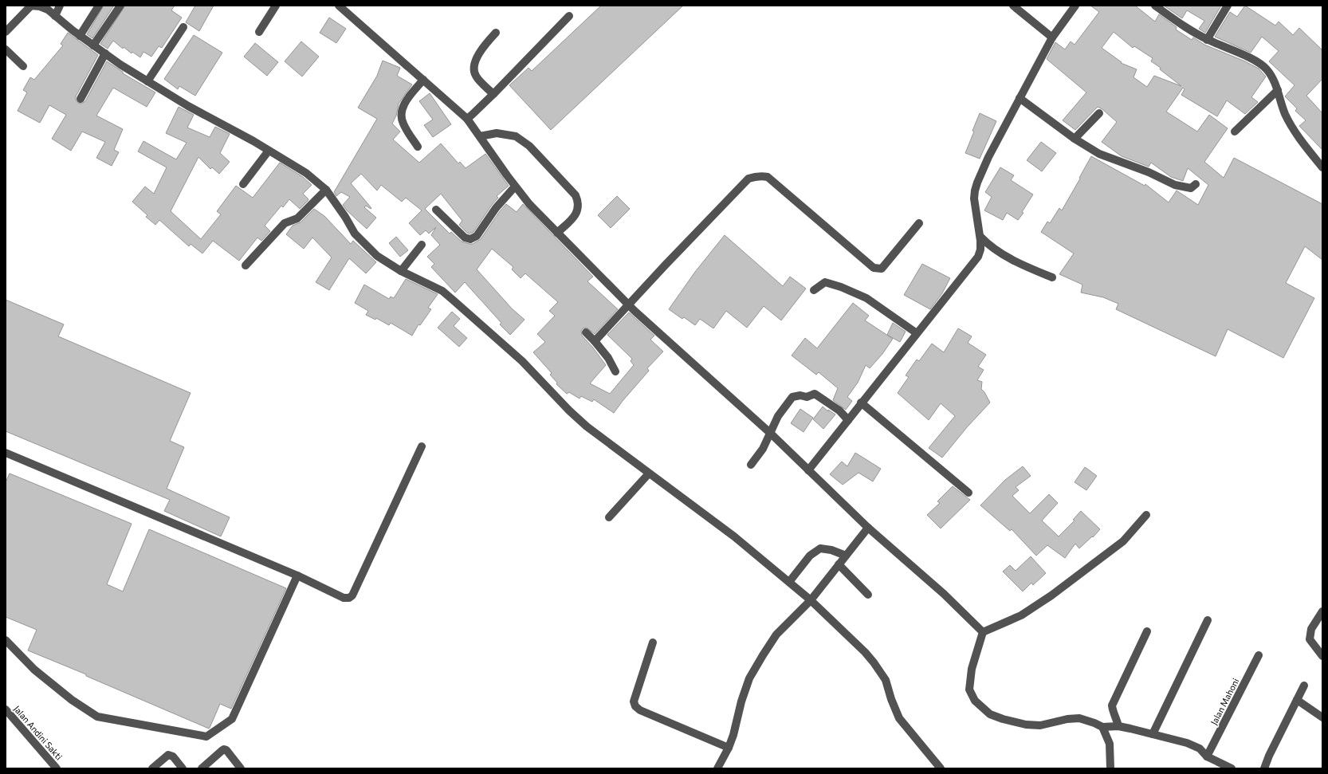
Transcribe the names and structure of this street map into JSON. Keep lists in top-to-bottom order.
{
  "streets": {
    "street": ["Jalan Mahoni", "Jalan Andini Sakti"]
  }
}
